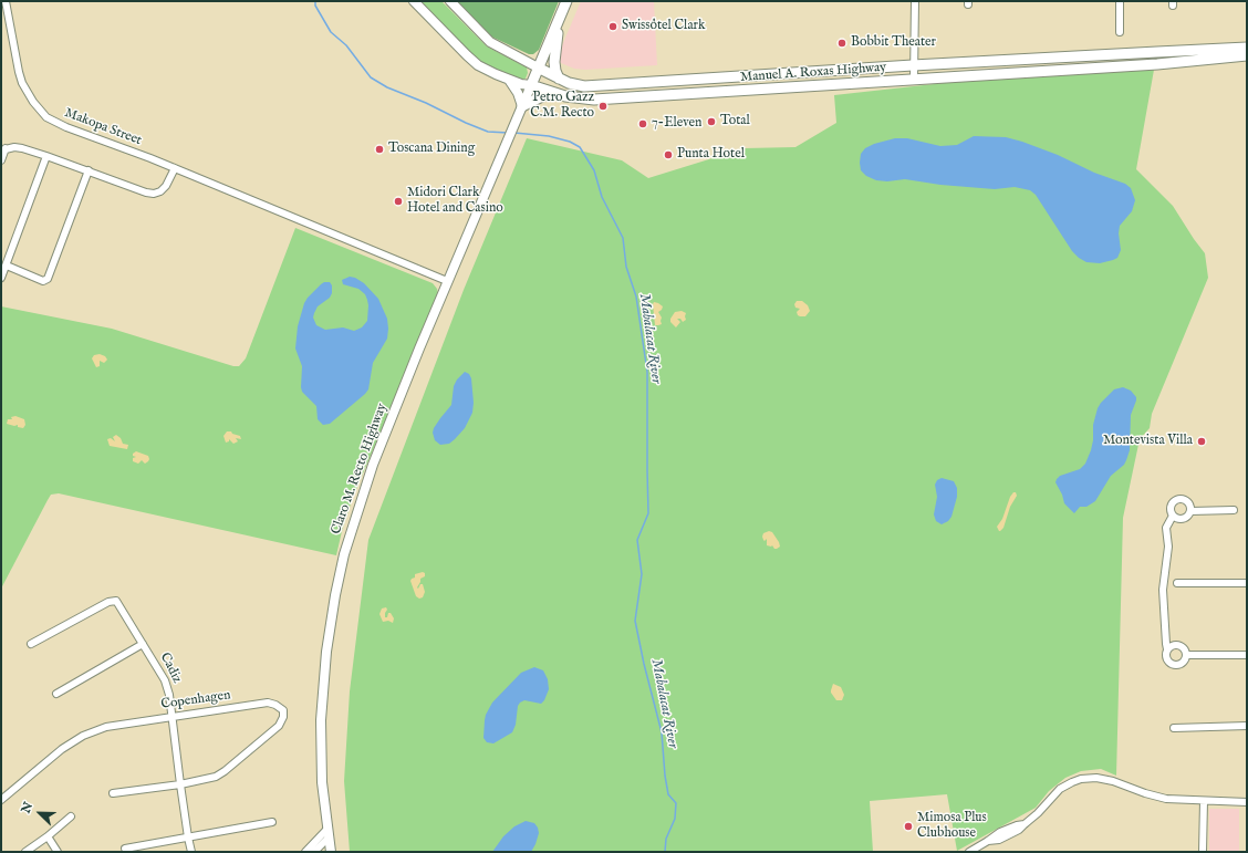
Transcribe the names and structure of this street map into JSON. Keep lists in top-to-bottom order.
{
  "streets": {
    "main road": ["Manuel A. Roxas Highway", "Claro M. Recto Highway"],
    "street": ["Makopa Street", "Cadiz", "Copenhagen"]
  },
  "crossings": [
    ["Makopa Street", "Claro M. Recto Highway"],
    ["Cadiz", "Copenhagen"]
  ],
  "water": ["Mabalacat River"],
  "places": [
    "Swissôtel Clark",
    "Bobbit Theater",
    "Petro Gazz C.M. Recto",
    "Total",
    "7-Eleven",
    "Toscana Dining",
    "Punta Hotel",
    "Midori Clark Hotel and Casino",
    "Montevista Villa",
    "Mimosa Plus Clubhouse"
  ],
  "north": "top left"
}
